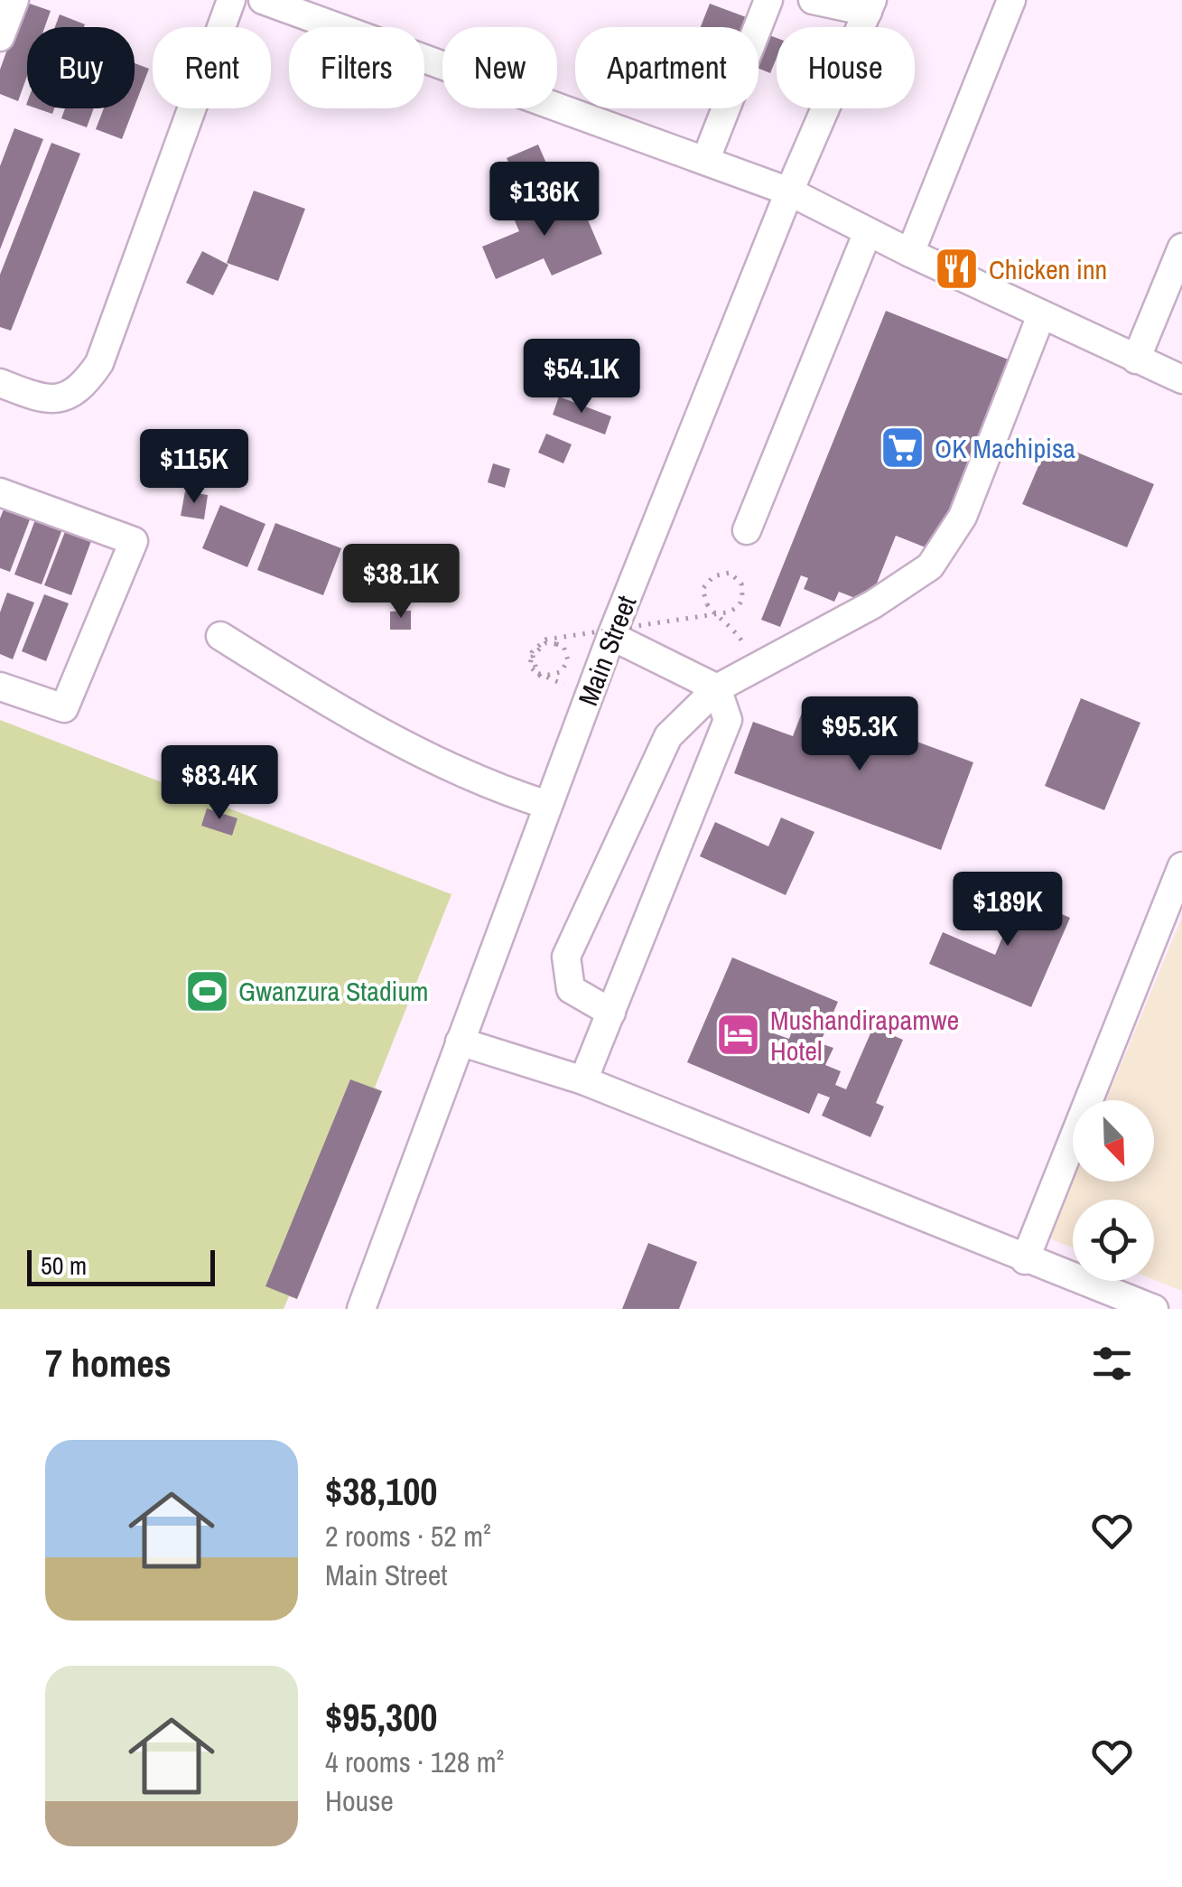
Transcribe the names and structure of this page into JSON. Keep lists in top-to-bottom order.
{
  "streets": {
    "street": ["Main Street"]
  },
  "places": {
    "restaurant": ["Chicken inn"],
    "supermarket": ["OK Machipisa"],
    "sports": ["Gwanzura Stadium"],
    "hotel": ["Mushandirapamwe Hotel"]
  },
  "scale_bar": "50 m",
  "north": "bottom right",
  "page": {
    "chip": [
      "Buy",
      "Rent",
      "Filters",
      "New",
      "Apartment",
      "House"
    ],
    "price": [
      "$136K",
      "$54.1K",
      "$115K",
      "$38.1K",
      "$95.3K",
      "$83.4K",
      "$189K"
    ],
    "scale": "50 m",
    "heading": "7 homes",
    "list": [
      {
        "name": "$38,100",
        "note": "2 rooms · 52 m² · Main Street"
      },
      {
        "name": "$95,300",
        "note": "4 rooms · 128 m² · House"
      }
    ]
  }
}
